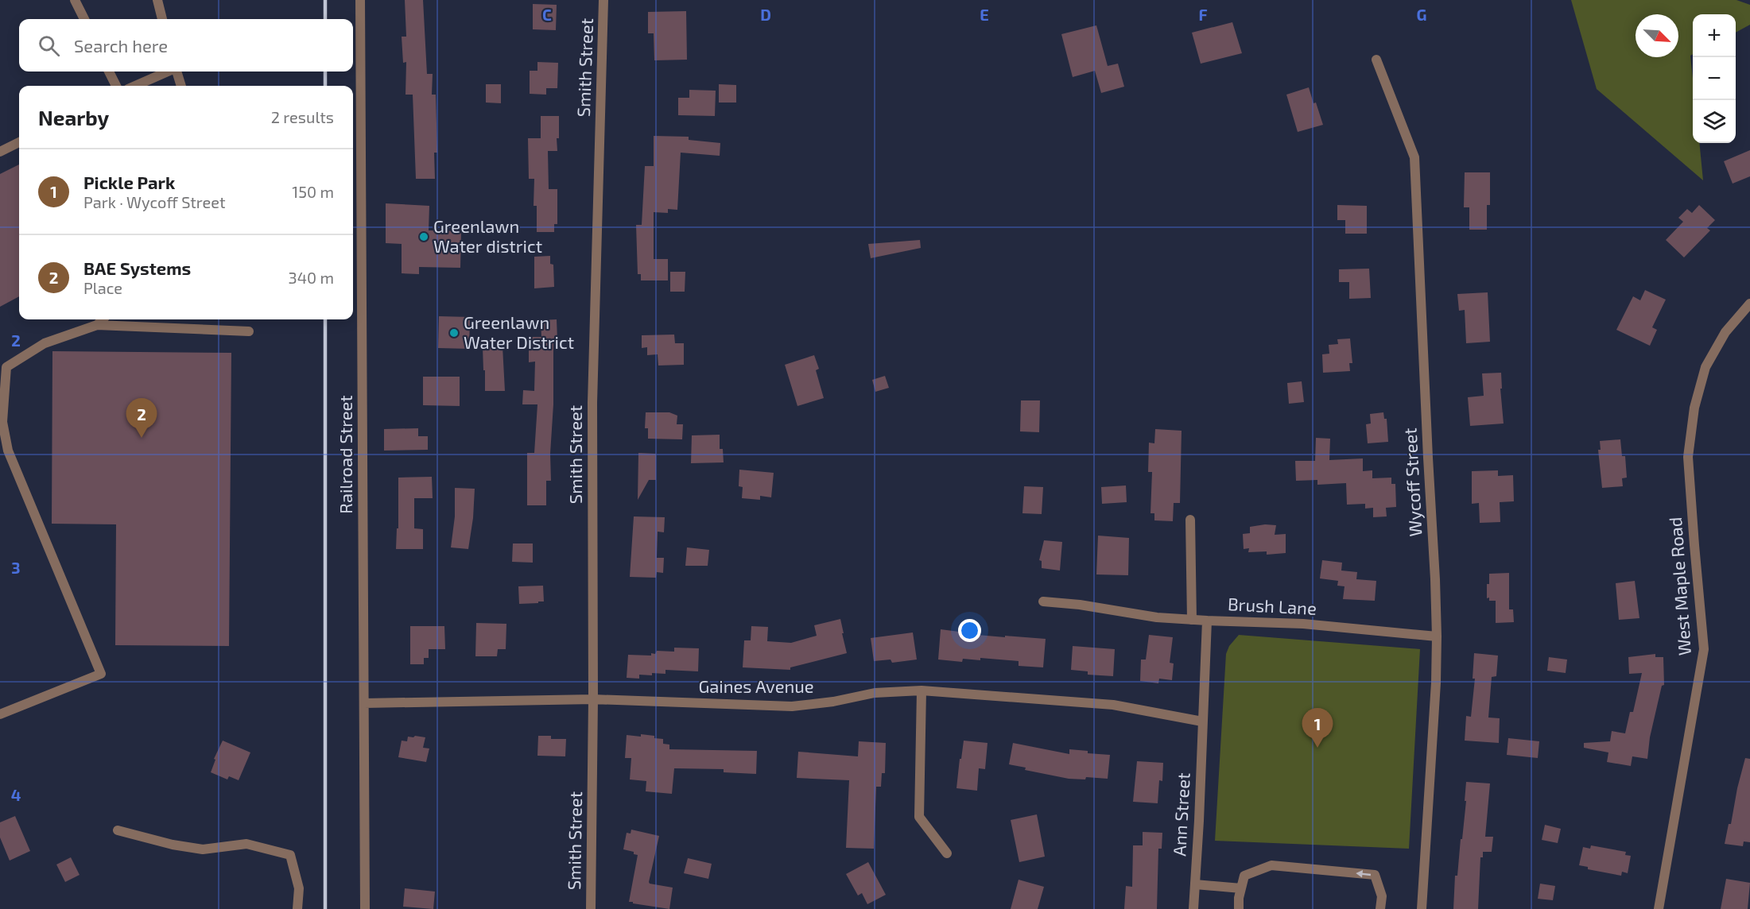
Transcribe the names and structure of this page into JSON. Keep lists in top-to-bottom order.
{
  "streets": {
    "street": [
      "Smith Street",
      "Railroad Street",
      "Wycoff Street",
      "West Maple Road",
      "Brush Lane",
      "Gaines Avenue",
      "Ann Street"
    ]
  },
  "crossings": [
    ["Smith Street", "Gaines Avenue"],
    ["Railroad Street", "Gaines Avenue"],
    ["Wycoff Street", "Brush Lane"],
    ["Brush Lane", "Gaines Avenue"],
    ["Brush Lane", "Ann Street"],
    ["Gaines Avenue", "Ann Street"]
  ],
  "places": ["Greenlawn Water district", "Greenlawn Water District"],
  "north": "bottom right",
  "page": {
    "map_buttons": ["+", "−"],
    "search": "Search here",
    "heading": ["Nearby", "2 results"],
    "list": [
      {
        "mark": "1",
        "name": "Pickle Park",
        "note": "Park · Wycoff Street",
        "value": "150 m"
      },
      {
        "mark": "2",
        "name": "BAE Systems",
        "note": "Place",
        "value": "340 m"
      }
    ],
    "pins": ["2", "1"]
  },
  "grid": {
    "columns": [
      "C",
      "D",
      "E",
      "F",
      "G"
    ],
    "rows": ["2", "3", "4"]
  }
}
